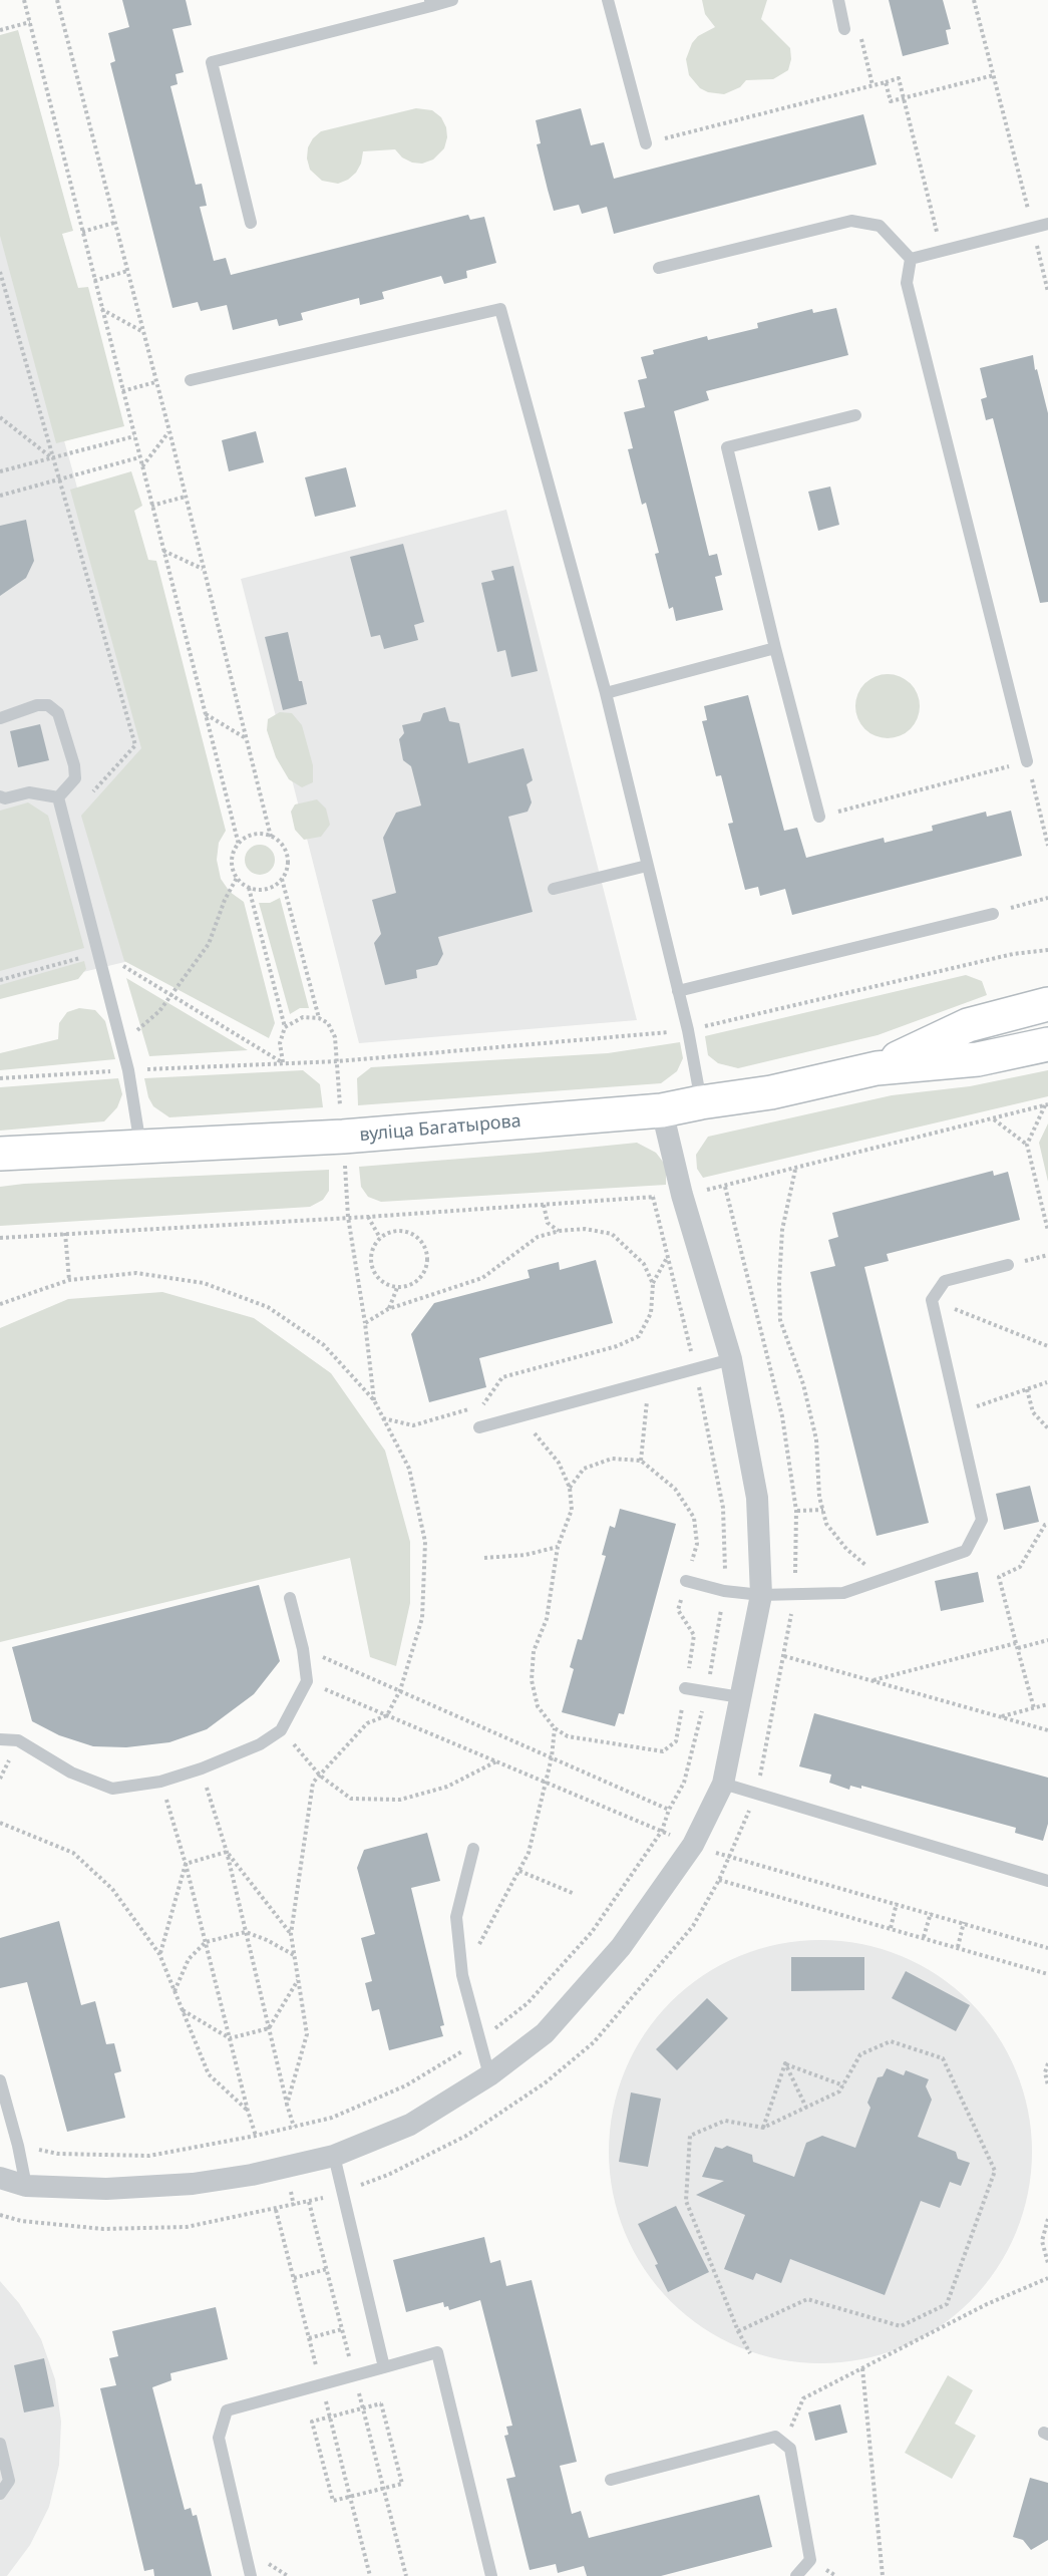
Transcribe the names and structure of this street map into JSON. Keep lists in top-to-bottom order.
{
  "streets": {
    "street": ["вуліца Багатырова"]
  }
}
